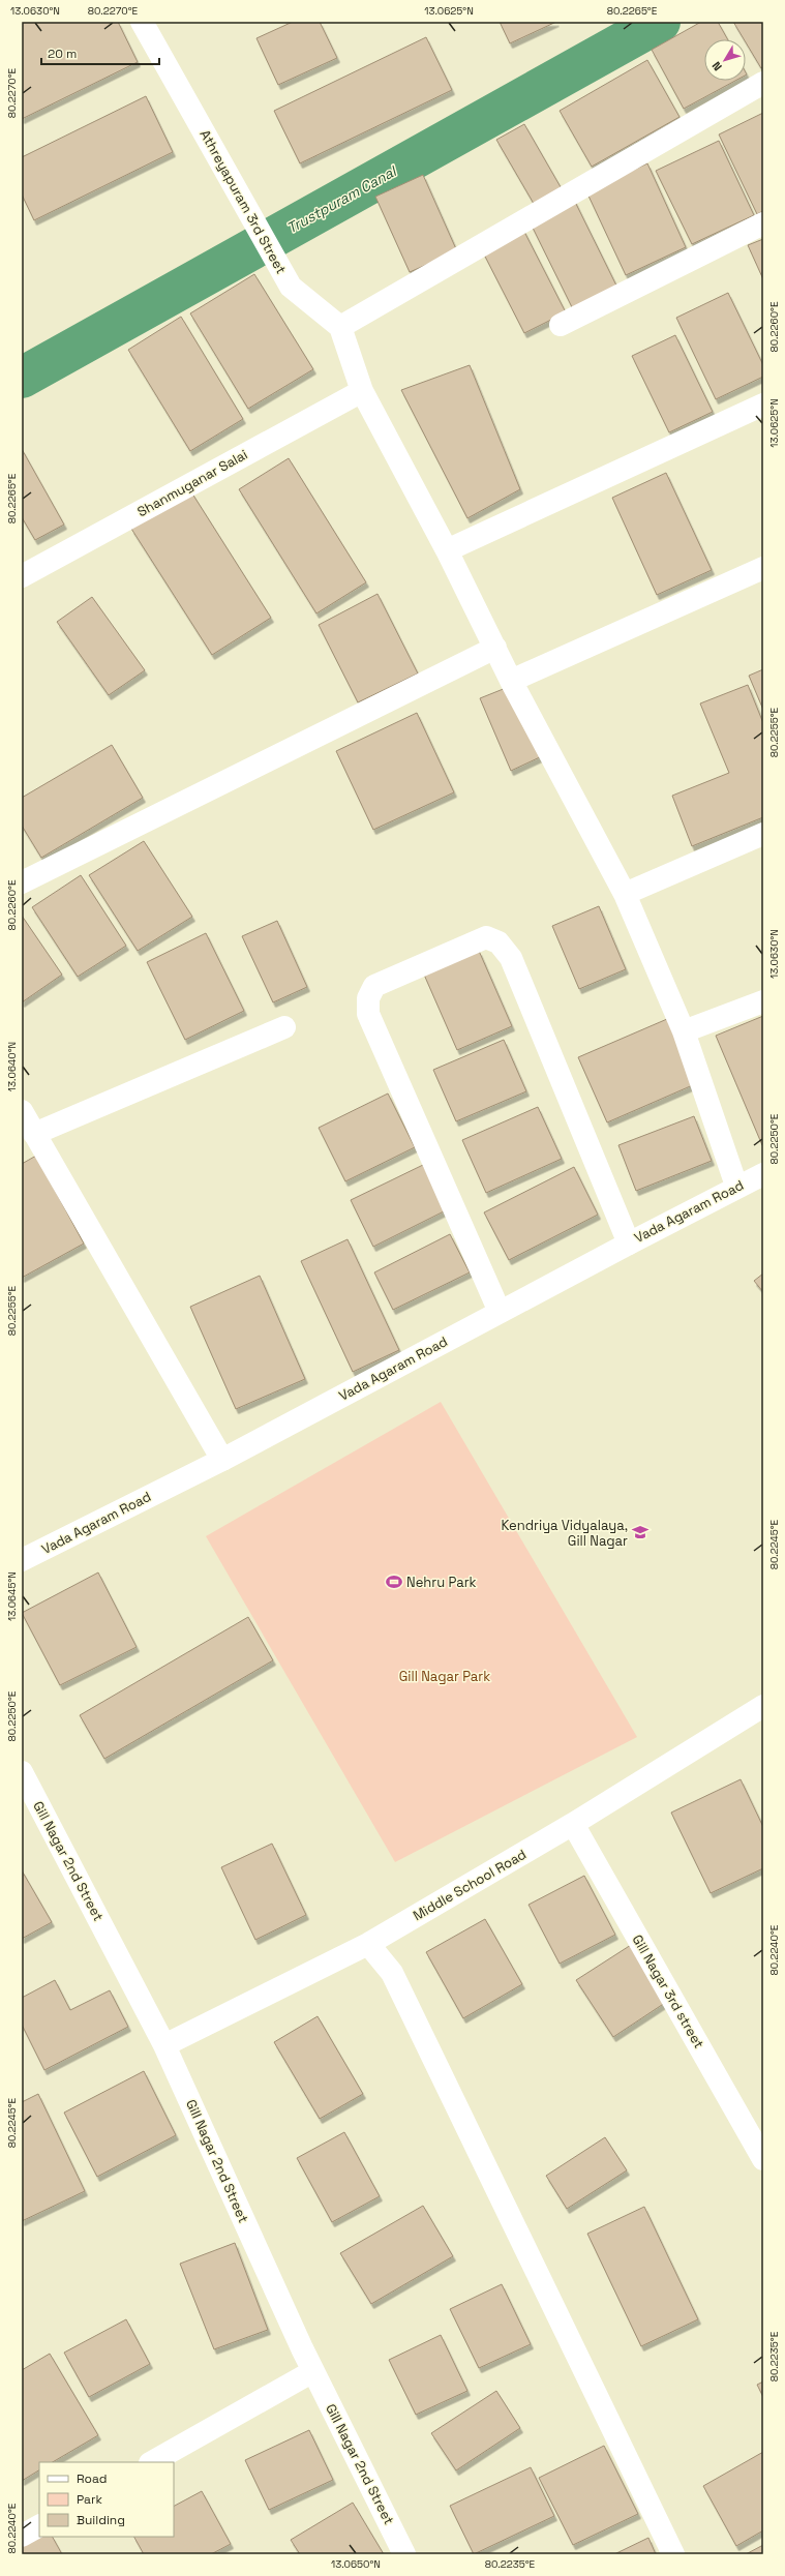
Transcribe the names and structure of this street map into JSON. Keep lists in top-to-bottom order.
{
  "streets": {
    "street": [
      "Athreyapuram 3rd Street",
      "Shanmuganar Salai",
      "Vada Agaram Road",
      "Gill Nagar 2nd Street",
      "Middle School Road",
      "Gill Nagar 3rd street"
    ]
  },
  "crossings": [
    ["Gill Nagar 2nd Street", "Middle School Road"],
    ["Middle School Road", "Gill Nagar 3rd street"]
  ],
  "water": ["Trustpuram Canal"],
  "parks": ["Gill Nagar Park"],
  "places": {
    "school or university": ["Kendriya Vidyalaya, Gill Nagar"],
    "sports": ["Nehru Park"]
  },
  "legend": ["Road", "Park", "Building"],
  "scale_bar": "20 m",
  "north": "bottom left",
  "coordinates": [
    "13.0630°N",
    "80.2270°E",
    "13.0625°N",
    "80.2265°E",
    "80.2260°E",
    "80.2255°E",
    "13.0640°N",
    "80.2250°E",
    "80.2245°E",
    "13.0645°N",
    "80.2240°E",
    "80.2235°E",
    "13.0650°N"
  ]
}
